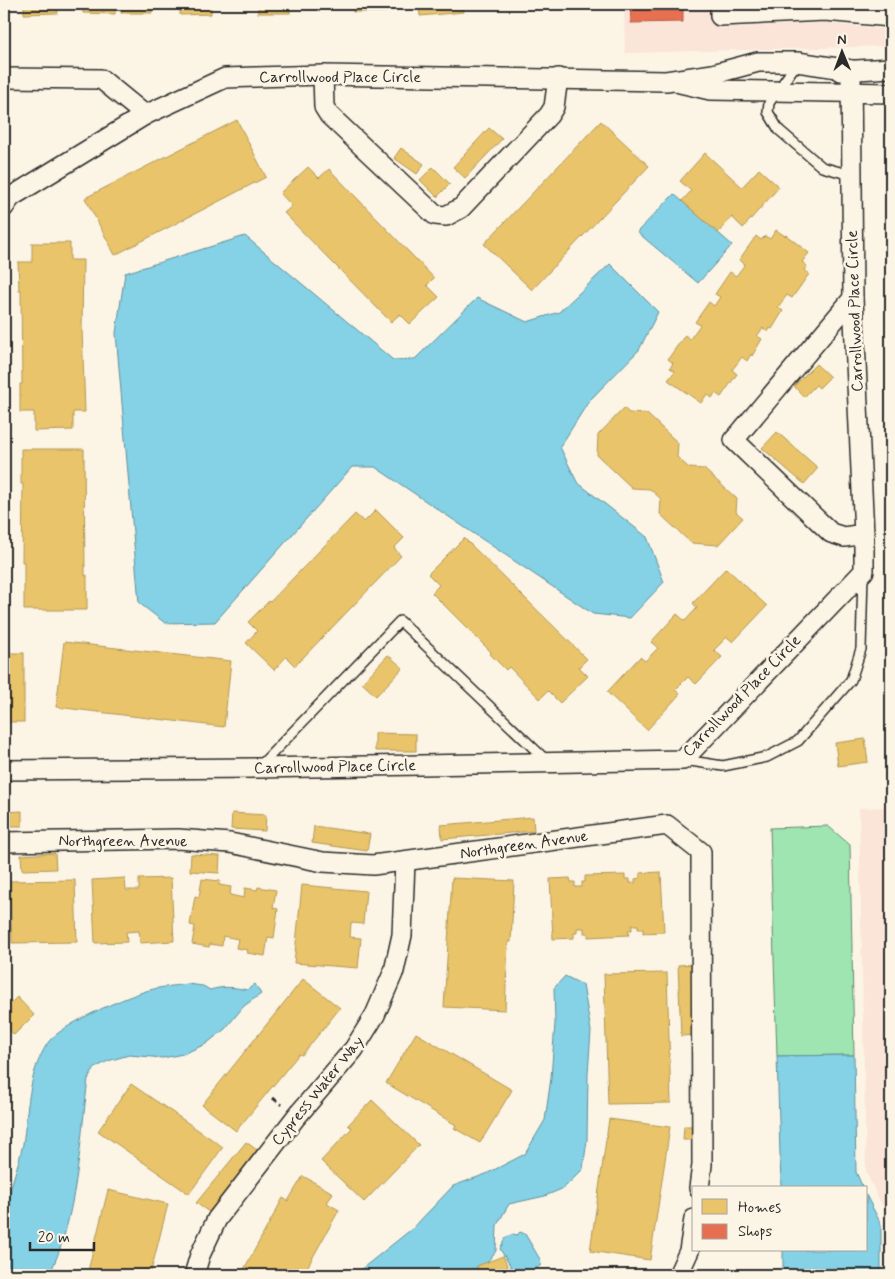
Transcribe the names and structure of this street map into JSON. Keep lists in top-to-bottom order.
{
  "streets": {
    "street": ["Carrollwood Place Circle", "Northgreen Avenue", "Cypress Water Way"]
  },
  "crossings": [
    ["Northgreen Avenue", "Cypress Water Way"]
  ],
  "legend": ["Homes", "Shops"],
  "scale_bar": "20 m",
  "north": "top"
}
